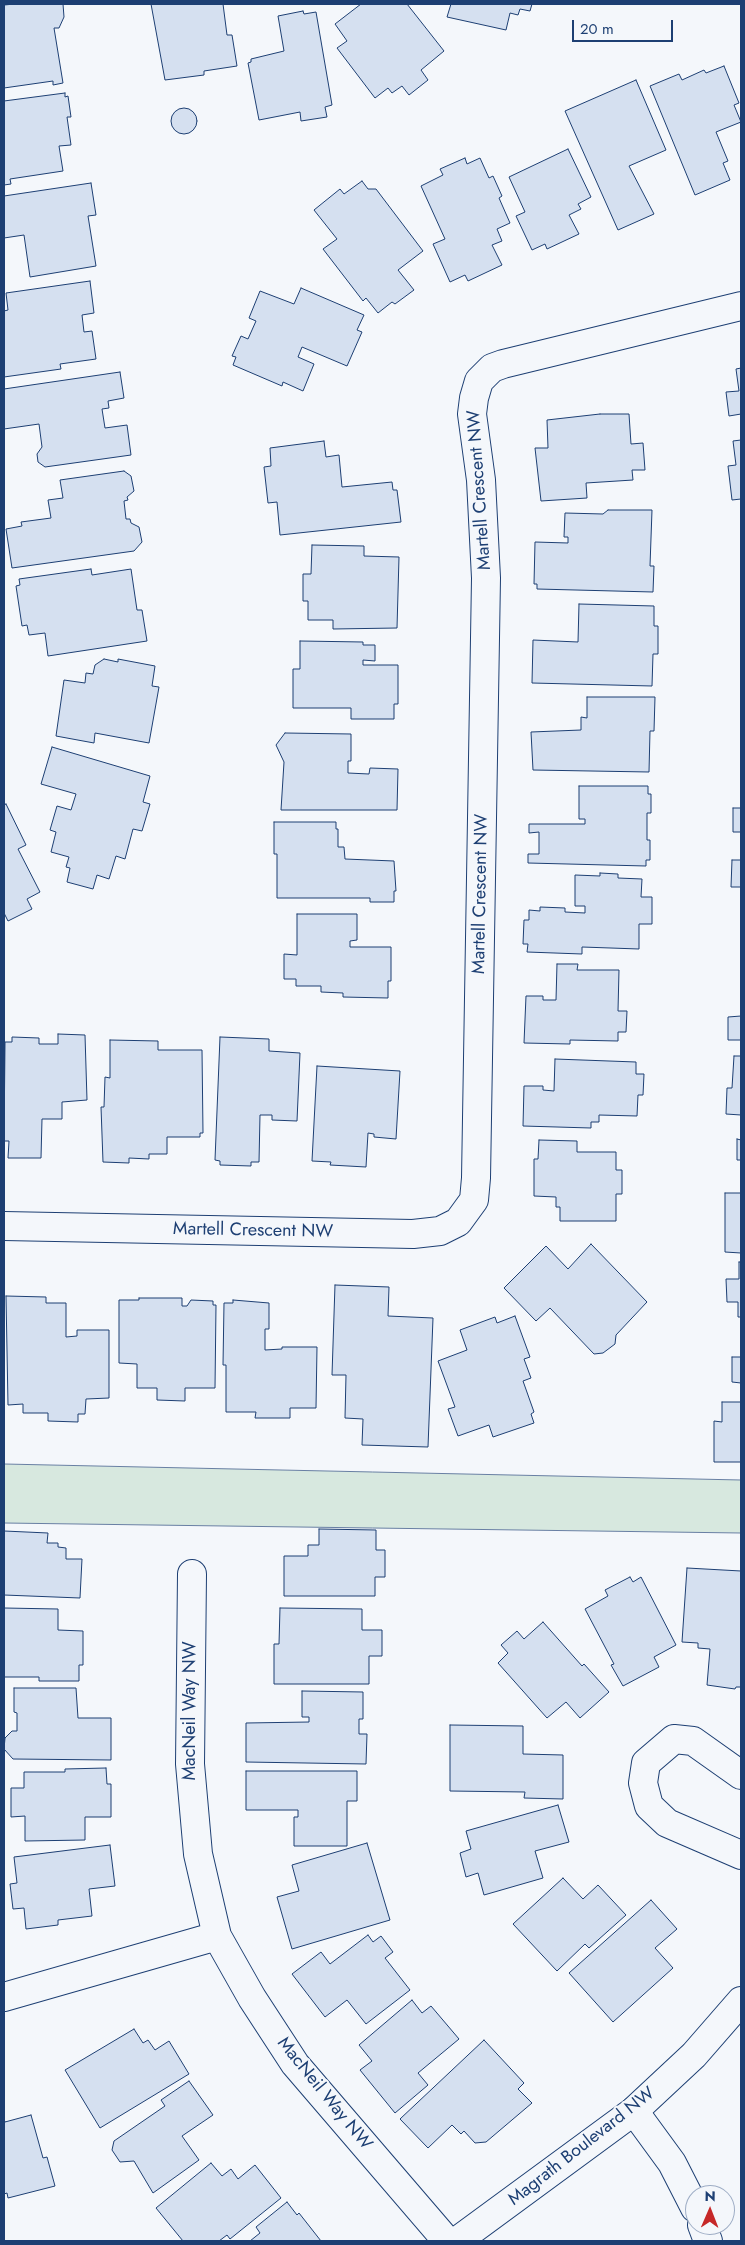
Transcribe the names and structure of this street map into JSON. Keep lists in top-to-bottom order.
{
  "streets": {
    "street": ["Martell Crescent NW", "MacNeil Way NW", "Magrath Boulevard NW"]
  },
  "scale_bar": "20 m",
  "north": "top"
}
